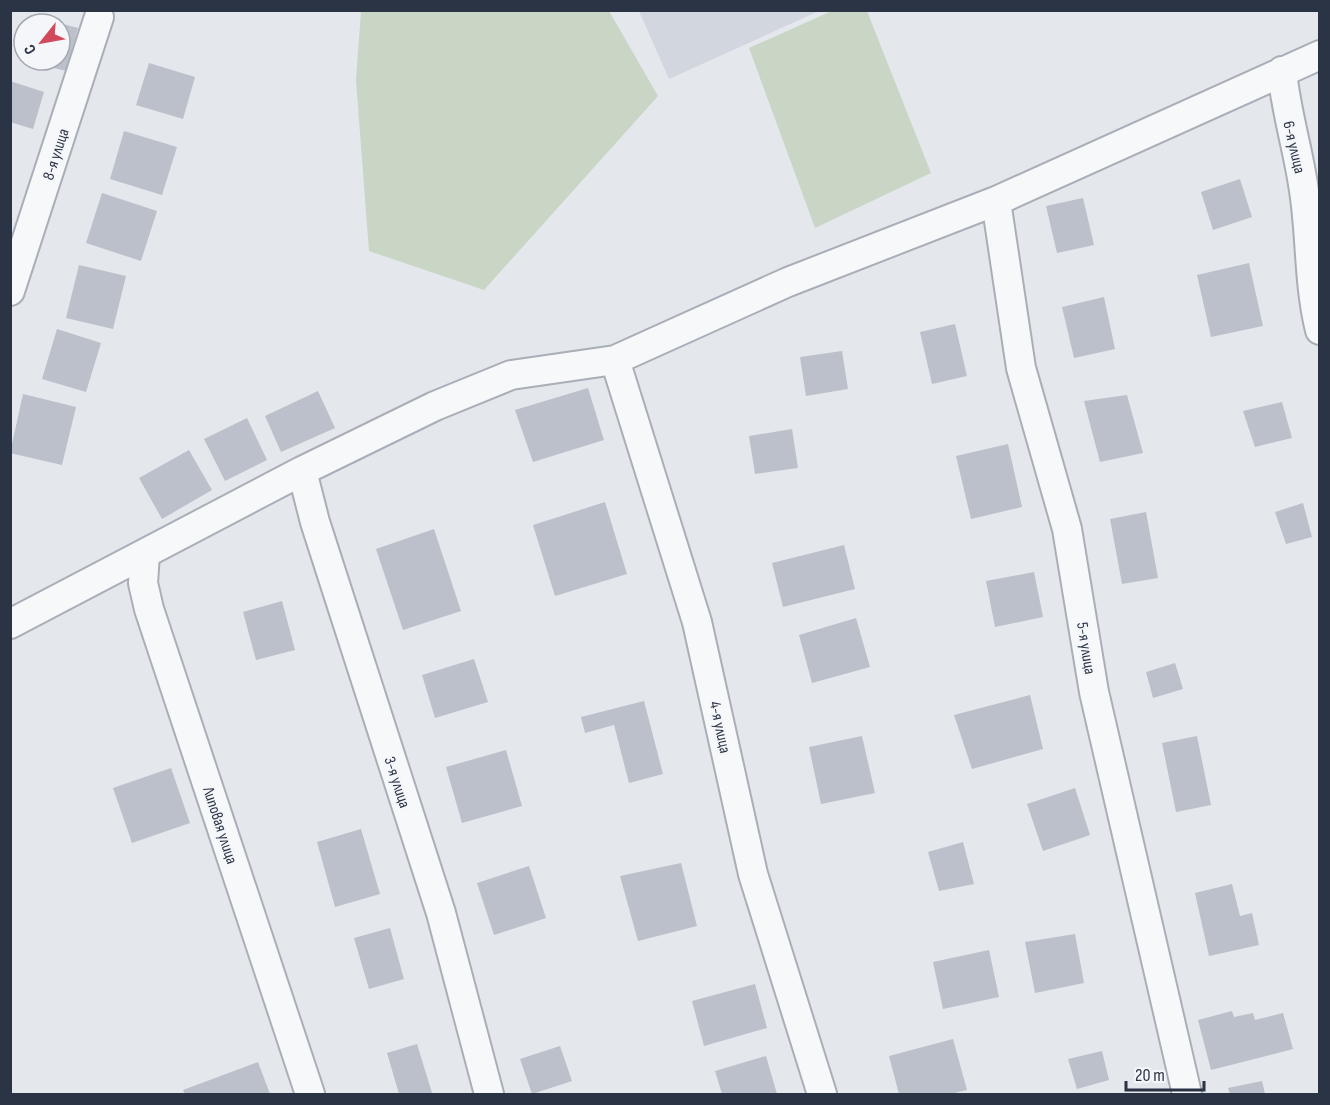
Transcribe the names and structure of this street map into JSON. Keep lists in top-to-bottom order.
{
  "streets": {
    "street": [
      "6-я улица",
      "8-я улица",
      "5-я улица",
      "4-я улица",
      "3-я улица",
      "Липовая улица"
    ]
  },
  "scale_bar": "20 m",
  "north": "bottom left"
}
